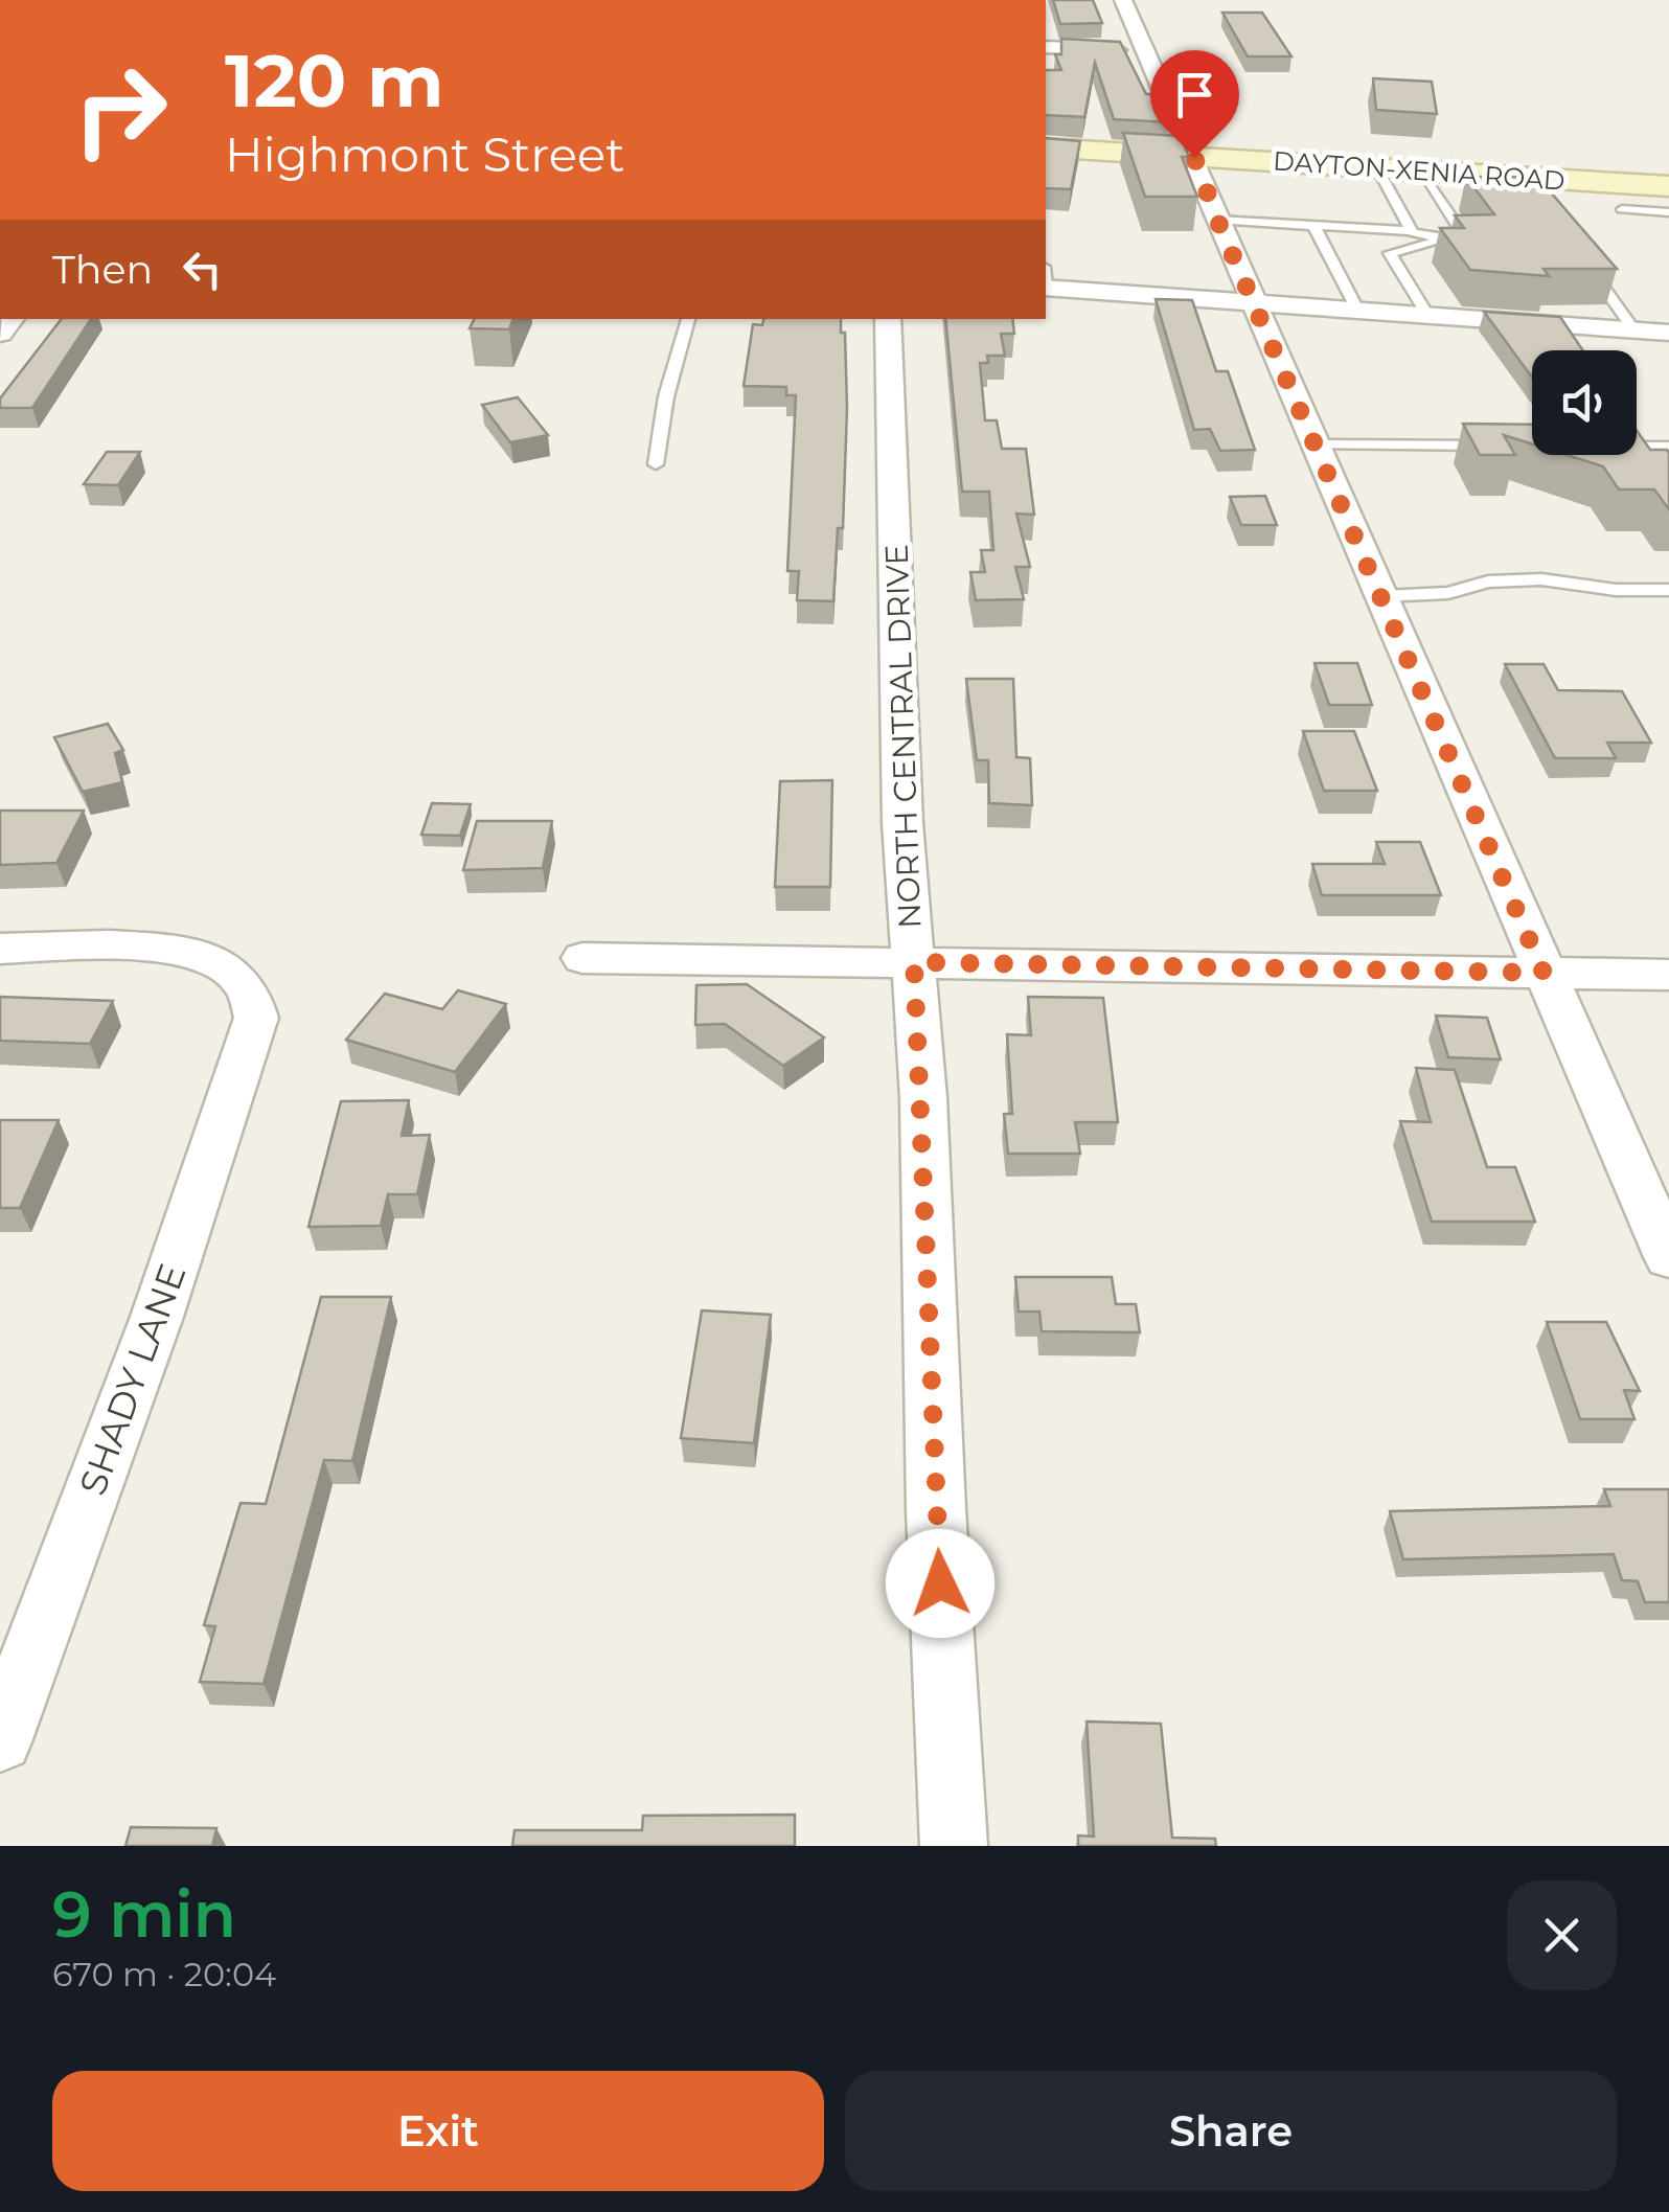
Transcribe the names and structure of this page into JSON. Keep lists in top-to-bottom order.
{
  "streets": {
    "main road": ["DAYTON-XENIA ROAD"],
    "street": ["NORTH CENTRAL DRIVE", "SHADY LANE"]
  },
  "page": {
    "turn": ["120 m", "Highmont Street"],
    "then": "Then",
    "heading": ["9 min", "670 m · 20:04"],
    "buttons": ["Exit", "Share"]
  }
}
